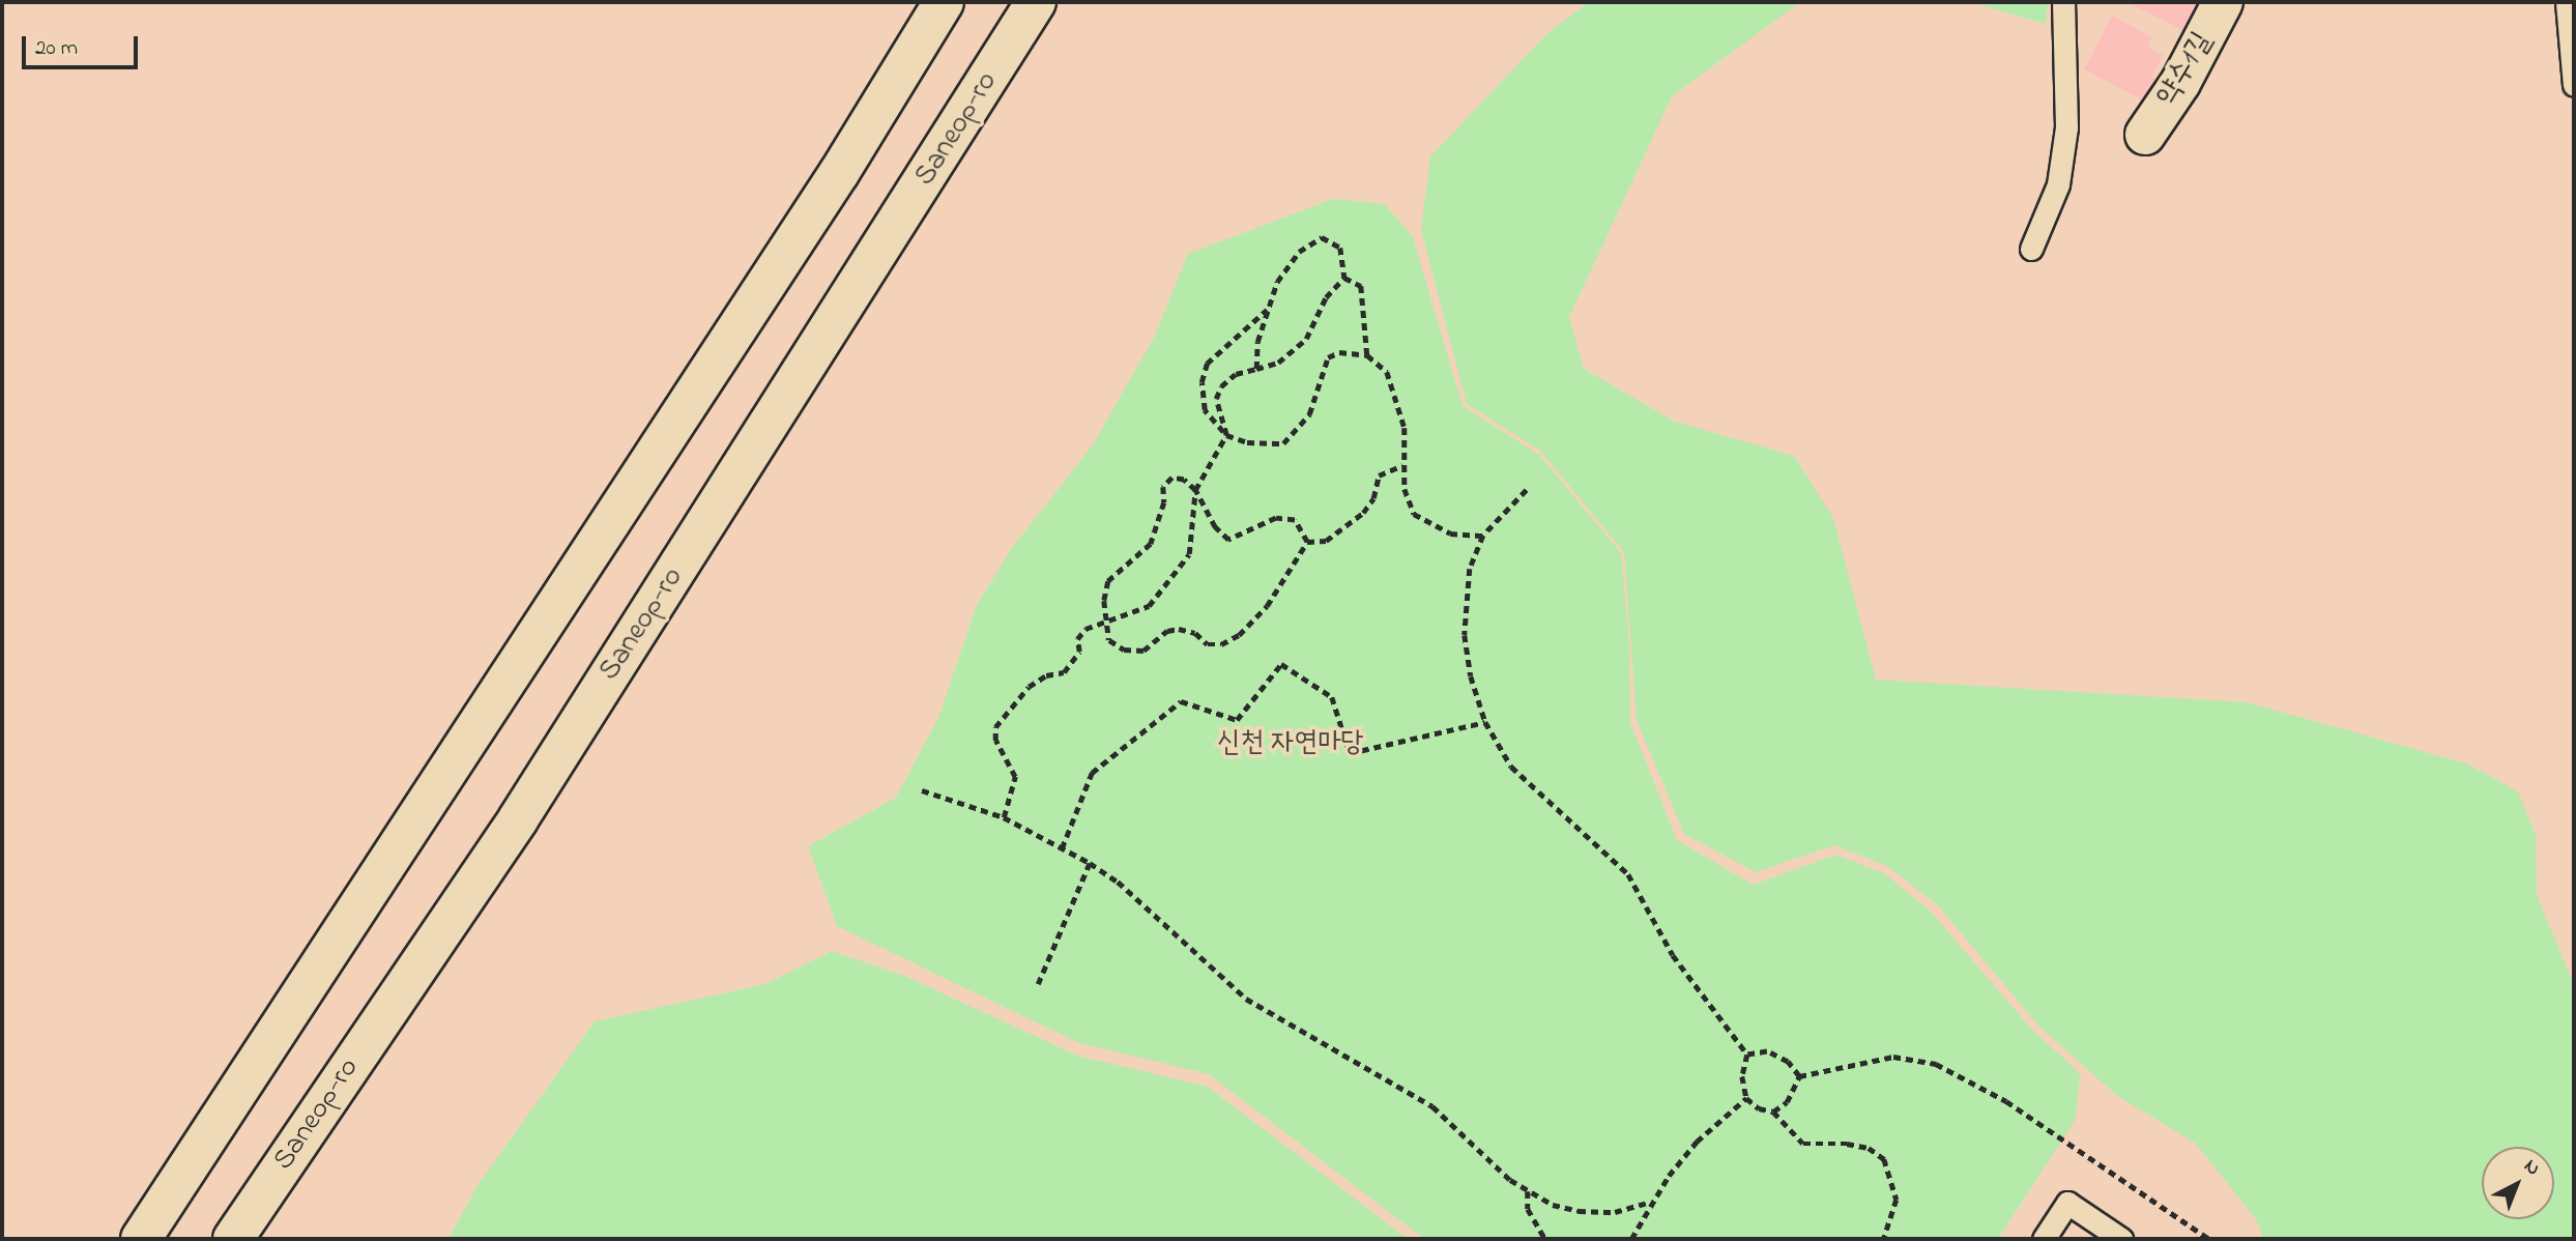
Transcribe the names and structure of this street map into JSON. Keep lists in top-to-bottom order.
{
  "streets": {
    "main road": ["약수1길", "Saneop-ro"]
  },
  "parks": ["신천 자연마당"],
  "scale_bar": "20 m",
  "north": "top right"
}
